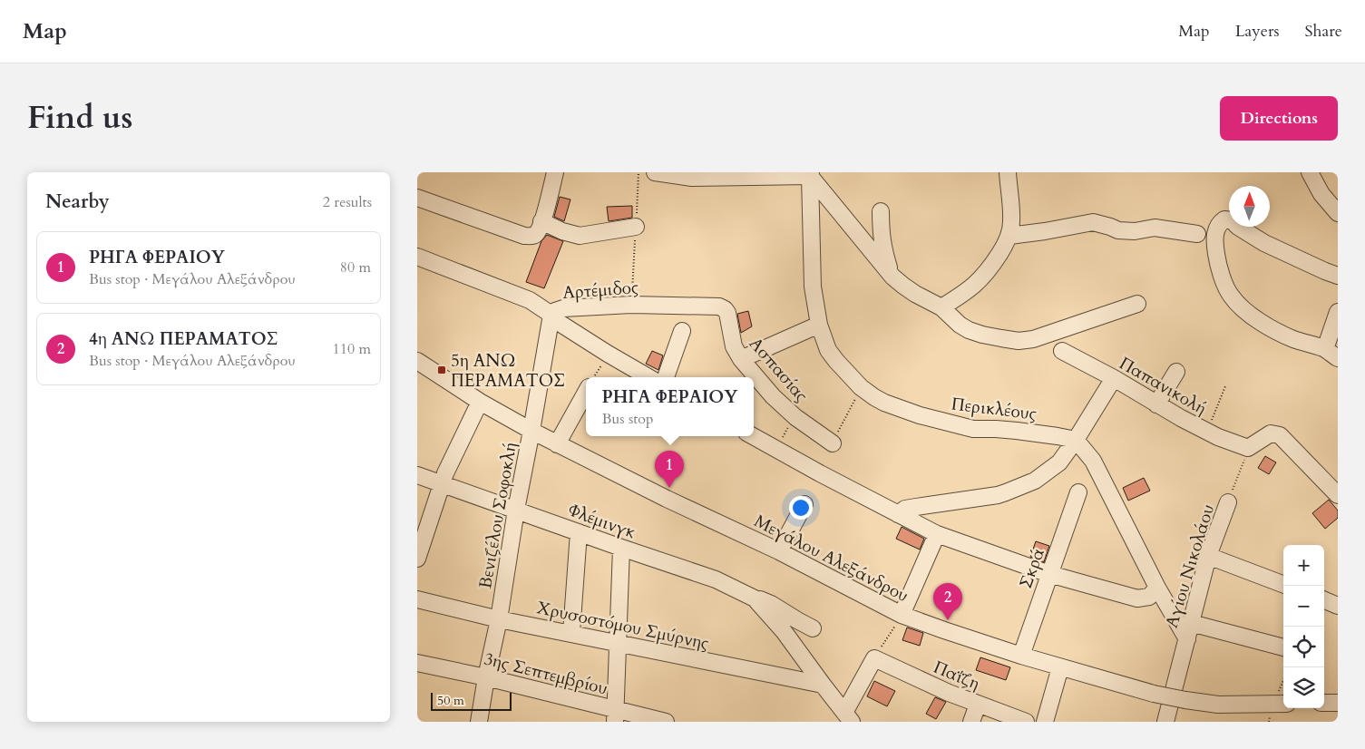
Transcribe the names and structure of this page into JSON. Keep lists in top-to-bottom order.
{
  "streets": {
    "street": [
      "Αρτέμιδος",
      "Ασπασίας",
      "Παπανικολή",
      "Περικλέους",
      "Βενιζέλου Σοφοκλή",
      "Φλέμινγκ",
      "Μεγάλου Αλεξάνδρου",
      "Αγίου Νικολάου",
      "Σκρά",
      "Χρυσοστόμου Σμύρνης",
      "3ης Σεπτεμβρίου",
      "Παΐζη"
    ]
  },
  "crossings": [
    ["Αρτέμιδος", "Ασπασίας"],
    ["Αρτέμιδος", "Βενιζέλου Σοφοκλή"],
    ["Παπανικολή", "Αγίου Νικολάου"],
    ["Βενιζέλου Σοφοκλή", "Φλέμινγκ"],
    ["Βενιζέλου Σοφοκλή", "Μεγάλου Αλεξάνδρου"],
    ["Βενιζέλου Σοφοκλή", "Χρυσοστόμου Σμύρνης"],
    ["Βενιζέλου Σοφοκλή", "3ης Σεπτεμβρίου"],
    ["Φλέμινγκ", "Χρυσοστόμου Σμύρνης"],
    ["Μεγάλου Αλεξάνδρου", "Σκρά"]
  ],
  "places": {
    "transit": ["5η ΑΝΩ ΠΕΡΑΜΑΤΟΣ"]
  },
  "scale_bar": "50 m",
  "north": "top",
  "page": {
    "header": "Map",
    "nav": ["Map", "Layers", "Share"],
    "title": "Find us",
    "buttons": "Directions",
    "heading": ["Nearby", "2 results"],
    "list": [
      {
        "mark": "1",
        "name": "ΡΗΓΑ ΦΕΡΑΙΟΥ",
        "note": "Bus stop · Μεγάλου Αλεξάνδρου",
        "value": "80 m"
      },
      {
        "mark": "2",
        "name": "4η ΑΝΩ ΠΕΡΑΜΑΤΟΣ",
        "note": "Bus stop · Μεγάλου Αλεξάνδρου",
        "value": "110 m"
      }
    ],
    "popup": ["ΡΗΓΑ ΦΕΡΑΙΟΥ", "Bus stop"],
    "pins": ["1", "2"],
    "map_buttons": ["+", "−"],
    "scale": "50 m"
  }
}
